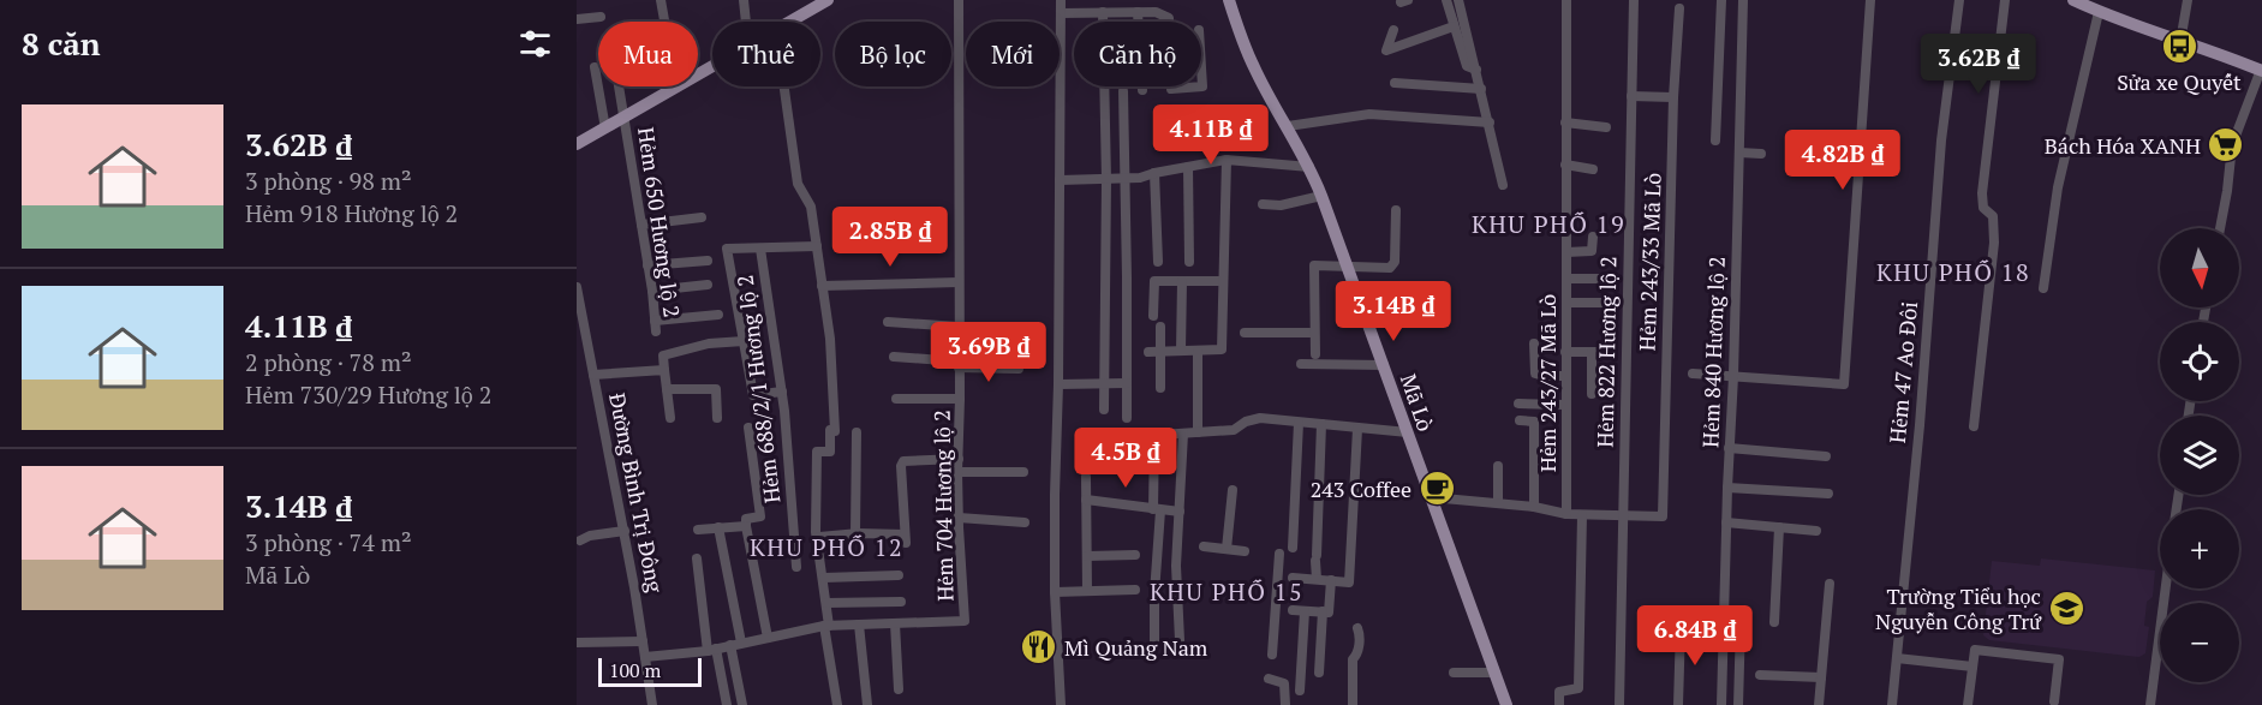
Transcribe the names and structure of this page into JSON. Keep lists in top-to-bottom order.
{
  "streets": {
    "main road": ["Mã Lò"],
    "street": [
      "Hẻm 650 Hương lộ 2",
      "Hẻm 243/33 Mã Lò",
      "Hẻm 822 Hương lộ 2",
      "Hẻm 840 Hương lộ 2",
      "Hẻm 47 Ao Đôi",
      "Hẻm 243/27 Mã Lò",
      "Hẻm 688/2/1 Hương lộ 2",
      "Đường Bình Trị Đông",
      "Hẻm 704 Hương lộ 2"
    ]
  },
  "crossings": [
    ["Hẻm 243/33 Mã Lò", "Hẻm 822 Hương lộ 2"]
  ],
  "districts": [
    "KHU PHỐ 19",
    "KHU PHỐ 18",
    "KHU PHỐ 12",
    "KHU PHỐ 15"
  ],
  "places": {
    "bus stop": ["Sửa xe Quyết"],
    "supermarket": ["Bách Hóa XANH"],
    "cafe": ["243 Coffee"],
    "school or university": ["Trường Tiểu học Nguyễn Công Trứ"],
    "restaurant": ["Mì Quảng Nam"]
  },
  "scale_bar": "100 m",
  "north": "bottom",
  "page": {
    "heading": "8 căn",
    "chip": [
      "Mua",
      "Thuê",
      "Bộ lọc",
      "Mới",
      "Căn hộ"
    ],
    "price": [
      "3.62B ₫",
      "4.11B ₫",
      "4.82B ₫",
      "2.85B ₫",
      "3.14B ₫",
      "3.69B ₫",
      "4.5B ₫",
      "6.84B ₫"
    ],
    "list": [
      {
        "name": "3.62B ₫",
        "note": "3 phòng · 98 m² · Hẻm 918 Hương lộ 2"
      },
      {
        "name": "4.11B ₫",
        "note": "2 phòng · 78 m² · Hẻm 730/29 Hương lộ 2"
      },
      {
        "name": "3.14B ₫",
        "note": "3 phòng · 74 m² · Mã Lò"
      }
    ],
    "map_buttons": ["+", "−"],
    "scale": "100 m"
  }
}
